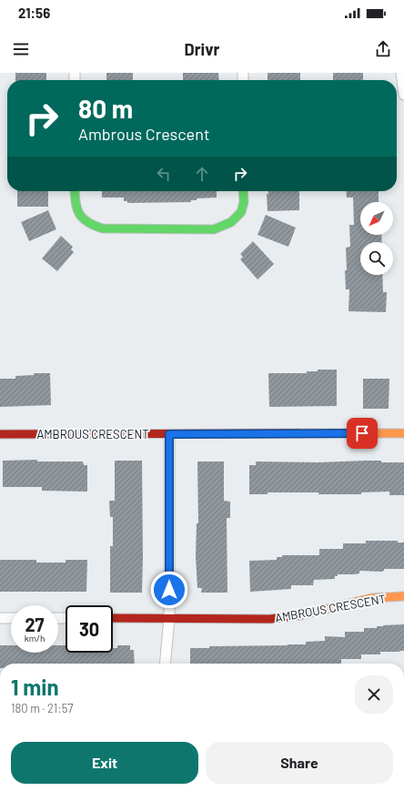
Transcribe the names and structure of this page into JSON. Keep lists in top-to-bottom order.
{
  "streets": {
    "street": ["AMBROUS CRESCENT"]
  },
  "north": "bottom left",
  "page": {
    "status": "21:56",
    "header": "Drivr",
    "turn": ["80 m", "Ambrous Crescent"],
    "speed": "27 km/h",
    "limit": "30",
    "heading": ["1 min", "180 m · 21:57"],
    "buttons": ["Exit", "Share"]
  }
}
